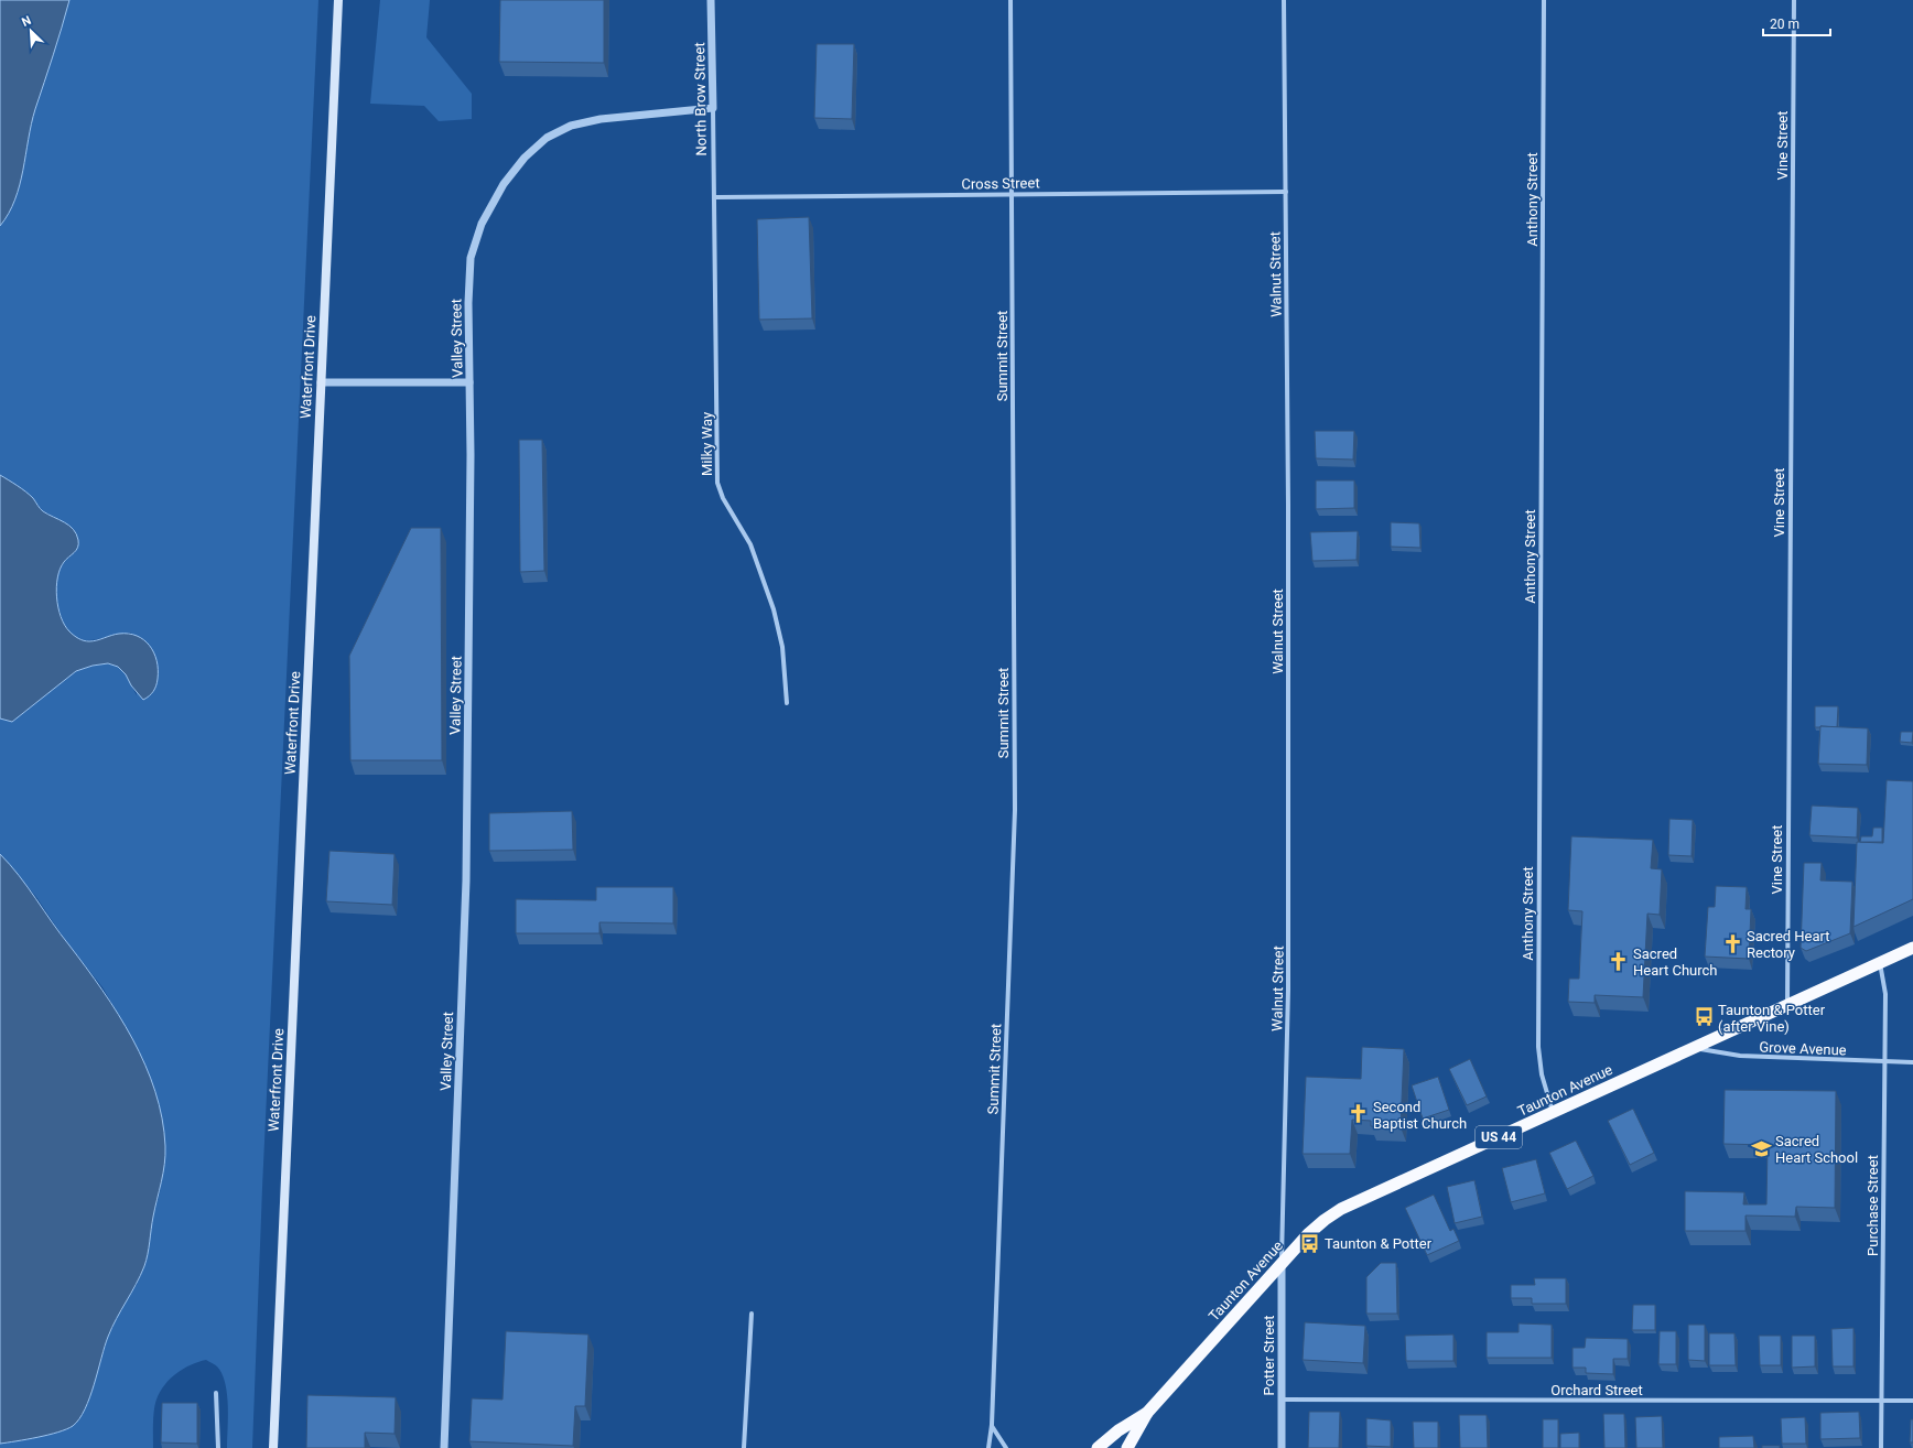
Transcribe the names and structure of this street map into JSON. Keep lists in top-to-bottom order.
{
  "streets": {
    "highway": ["Taunton Avenue", "US 44"],
    "main road": ["Waterfront Drive"],
    "street": [
      "North Brow Street",
      "Vine Street",
      "Cross Street",
      "Anthony Street",
      "Walnut Street",
      "Valley Street",
      "Summit Street",
      "Milky Way",
      "Grove Avenue",
      "Purchase Street",
      "Potter Street",
      "Orchard Street"
    ]
  },
  "crossings": [
    ["North Brow Street", "Cross Street"],
    ["North Brow Street", "Valley Street"],
    ["North Brow Street", "Milky Way"],
    ["Vine Street", "Taunton Avenue"],
    ["Cross Street", "Walnut Street"],
    ["Cross Street", "Summit Street"],
    ["Cross Street", "Milky Way"],
    ["Anthony Street", "Taunton Avenue"],
    ["Walnut Street", "Taunton Avenue"],
    ["Walnut Street", "Potter Street"],
    ["Grove Avenue", "Taunton Avenue"],
    ["Grove Avenue", "Purchase Street"],
    ["Taunton Avenue", "Purchase Street"],
    ["Taunton Avenue", "Potter Street"],
    ["Purchase Street", "Orchard Street"],
    ["Potter Street", "Orchard Street"]
  ],
  "places": {
    "church": ["Sacred Heart Rectory", "Sacred Heart Church", "Second Baptist Church"],
    "bus stop": ["Taunton & Potter (after Vine)", "Taunton & Potter"],
    "school or university": ["Sacred Heart School"]
  },
  "scale_bar": "20 m",
  "north": "top left"
}
